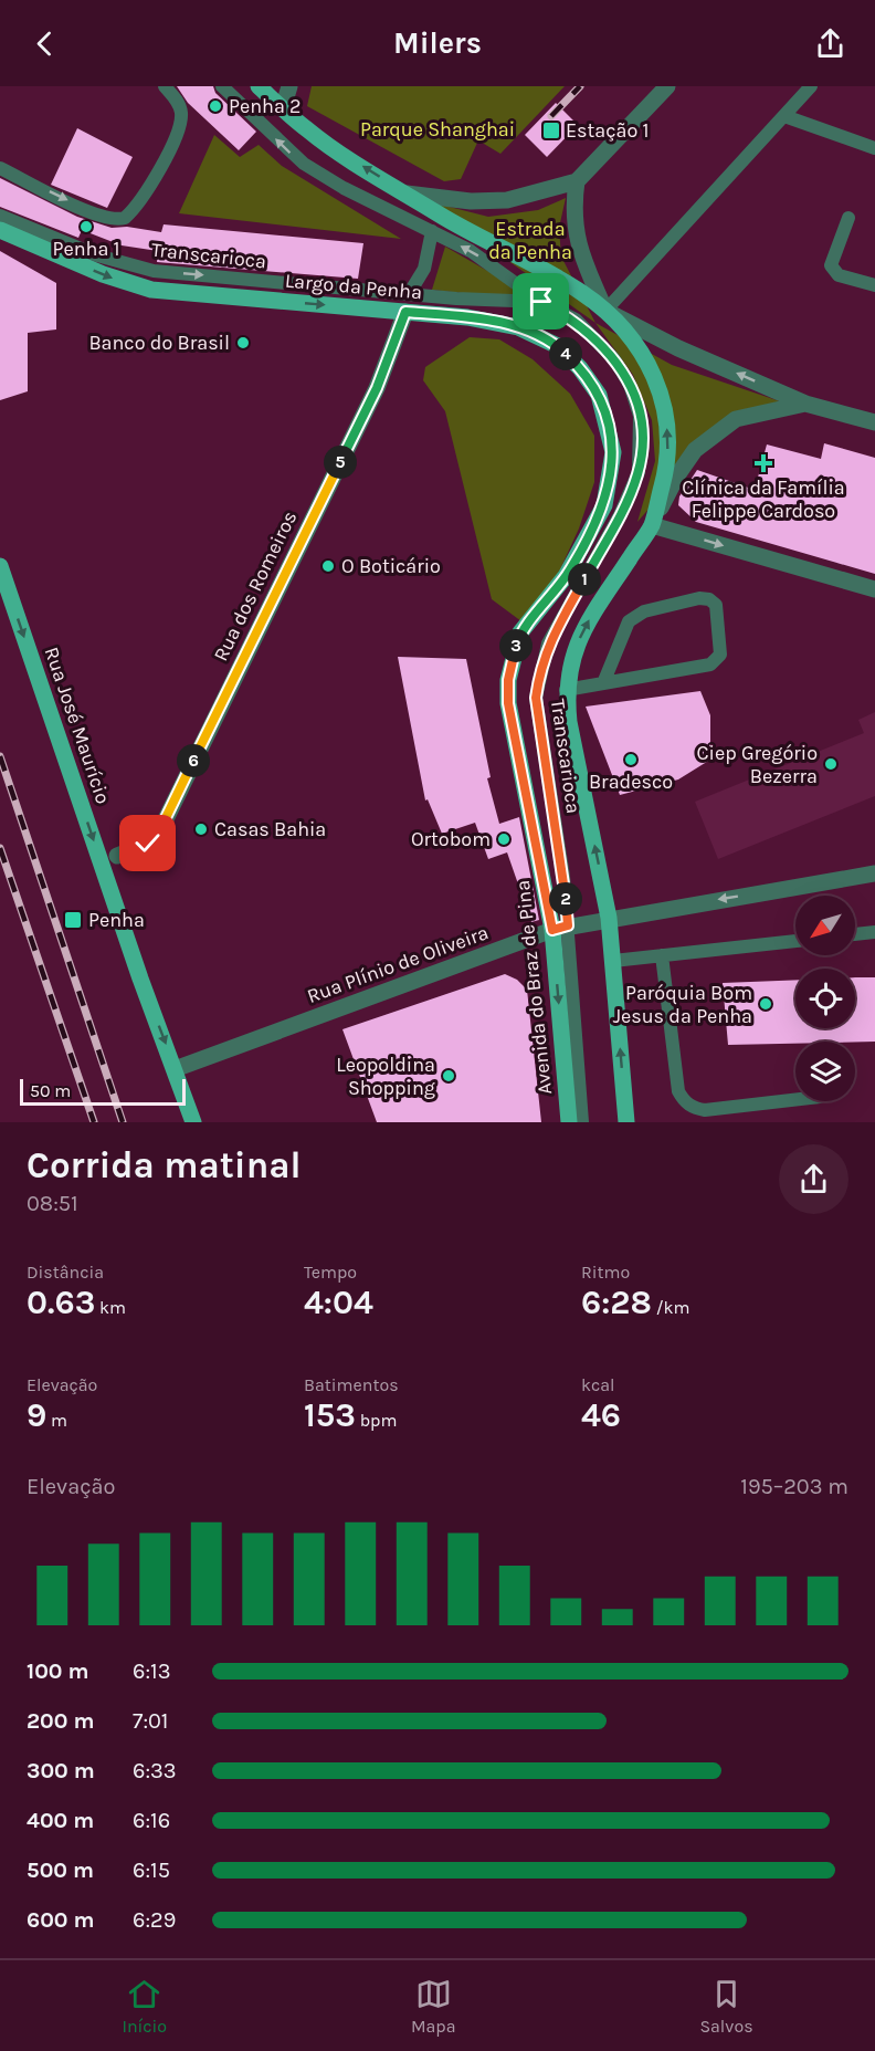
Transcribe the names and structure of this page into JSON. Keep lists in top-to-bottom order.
{
  "streets": {
    "main road": ["Largo da Penha", "Rua José Maurício", "Avenida do Braz de Pina"],
    "street": ["Rua dos Romeiros", "Rua Plínio de Oliveira"],
    "lane": ["Transcarioca"]
  },
  "crossings": [
    ["Transcarioca", "Rua Plínio de Oliveira"],
    ["Transcarioca", "Avenida do Braz de Pina"],
    ["Largo da Penha", "Rua dos Romeiros"],
    ["Largo da Penha", "Avenida do Braz de Pina"],
    ["Rua José Maurício", "Rua Plínio de Oliveira"],
    ["Rua Plínio de Oliveira", "Avenida do Braz de Pina"]
  ],
  "one_way": ["Largo da Penha", "Rua José Maurício", "Rua Plínio de Oliveira"],
  "parks": ["Parque Shanghai", "Estrada da Penha"],
  "places": {
    "other": [
      "Penha 2",
      "Penha 1",
      "Banco do Brasil",
      "O Boticário",
      "Bradesco",
      "Ciep Gregório Bezerra",
      "Casas Bahia",
      "Ortobom",
      "Paróquia Bom Jesus da Penha",
      "Leopoldina Shopping"
    ],
    "transit": ["Estação 1", "Penha"],
    "health": ["Clínica da Família Felippe Cardoso"]
  },
  "scale_bar": "50 m",
  "north": "bottom left",
  "page": {
    "header": "Milers",
    "pins": [
      "4",
      "5",
      "1",
      "3",
      "6",
      "2"
    ],
    "scale": "50 m",
    "heading": ["Corrida matinal", "08:51"],
    "stats": [
      ["Distância", "0.63 km"],
      ["Tempo", "4:04"],
      ["Ritmo", "6:28 /km"],
      ["Elevação", "9 m"],
      ["Batimentos", "153 bpm"],
      ["kcal", "46"]
    ],
    "chart": ["Elevação", "195–203 m"],
    "list": [
      {
        "name": "100 m",
        "note": "6:13"
      },
      {
        "name": "200 m",
        "note": "7:01"
      },
      {
        "name": "300 m",
        "note": "6:33"
      },
      {
        "name": "400 m",
        "note": "6:16"
      },
      {
        "name": "500 m",
        "note": "6:15"
      },
      {
        "name": "600 m",
        "note": "6:29"
      }
    ],
    "tabs": ["Início", "Mapa", "Salvos"]
  }
}
